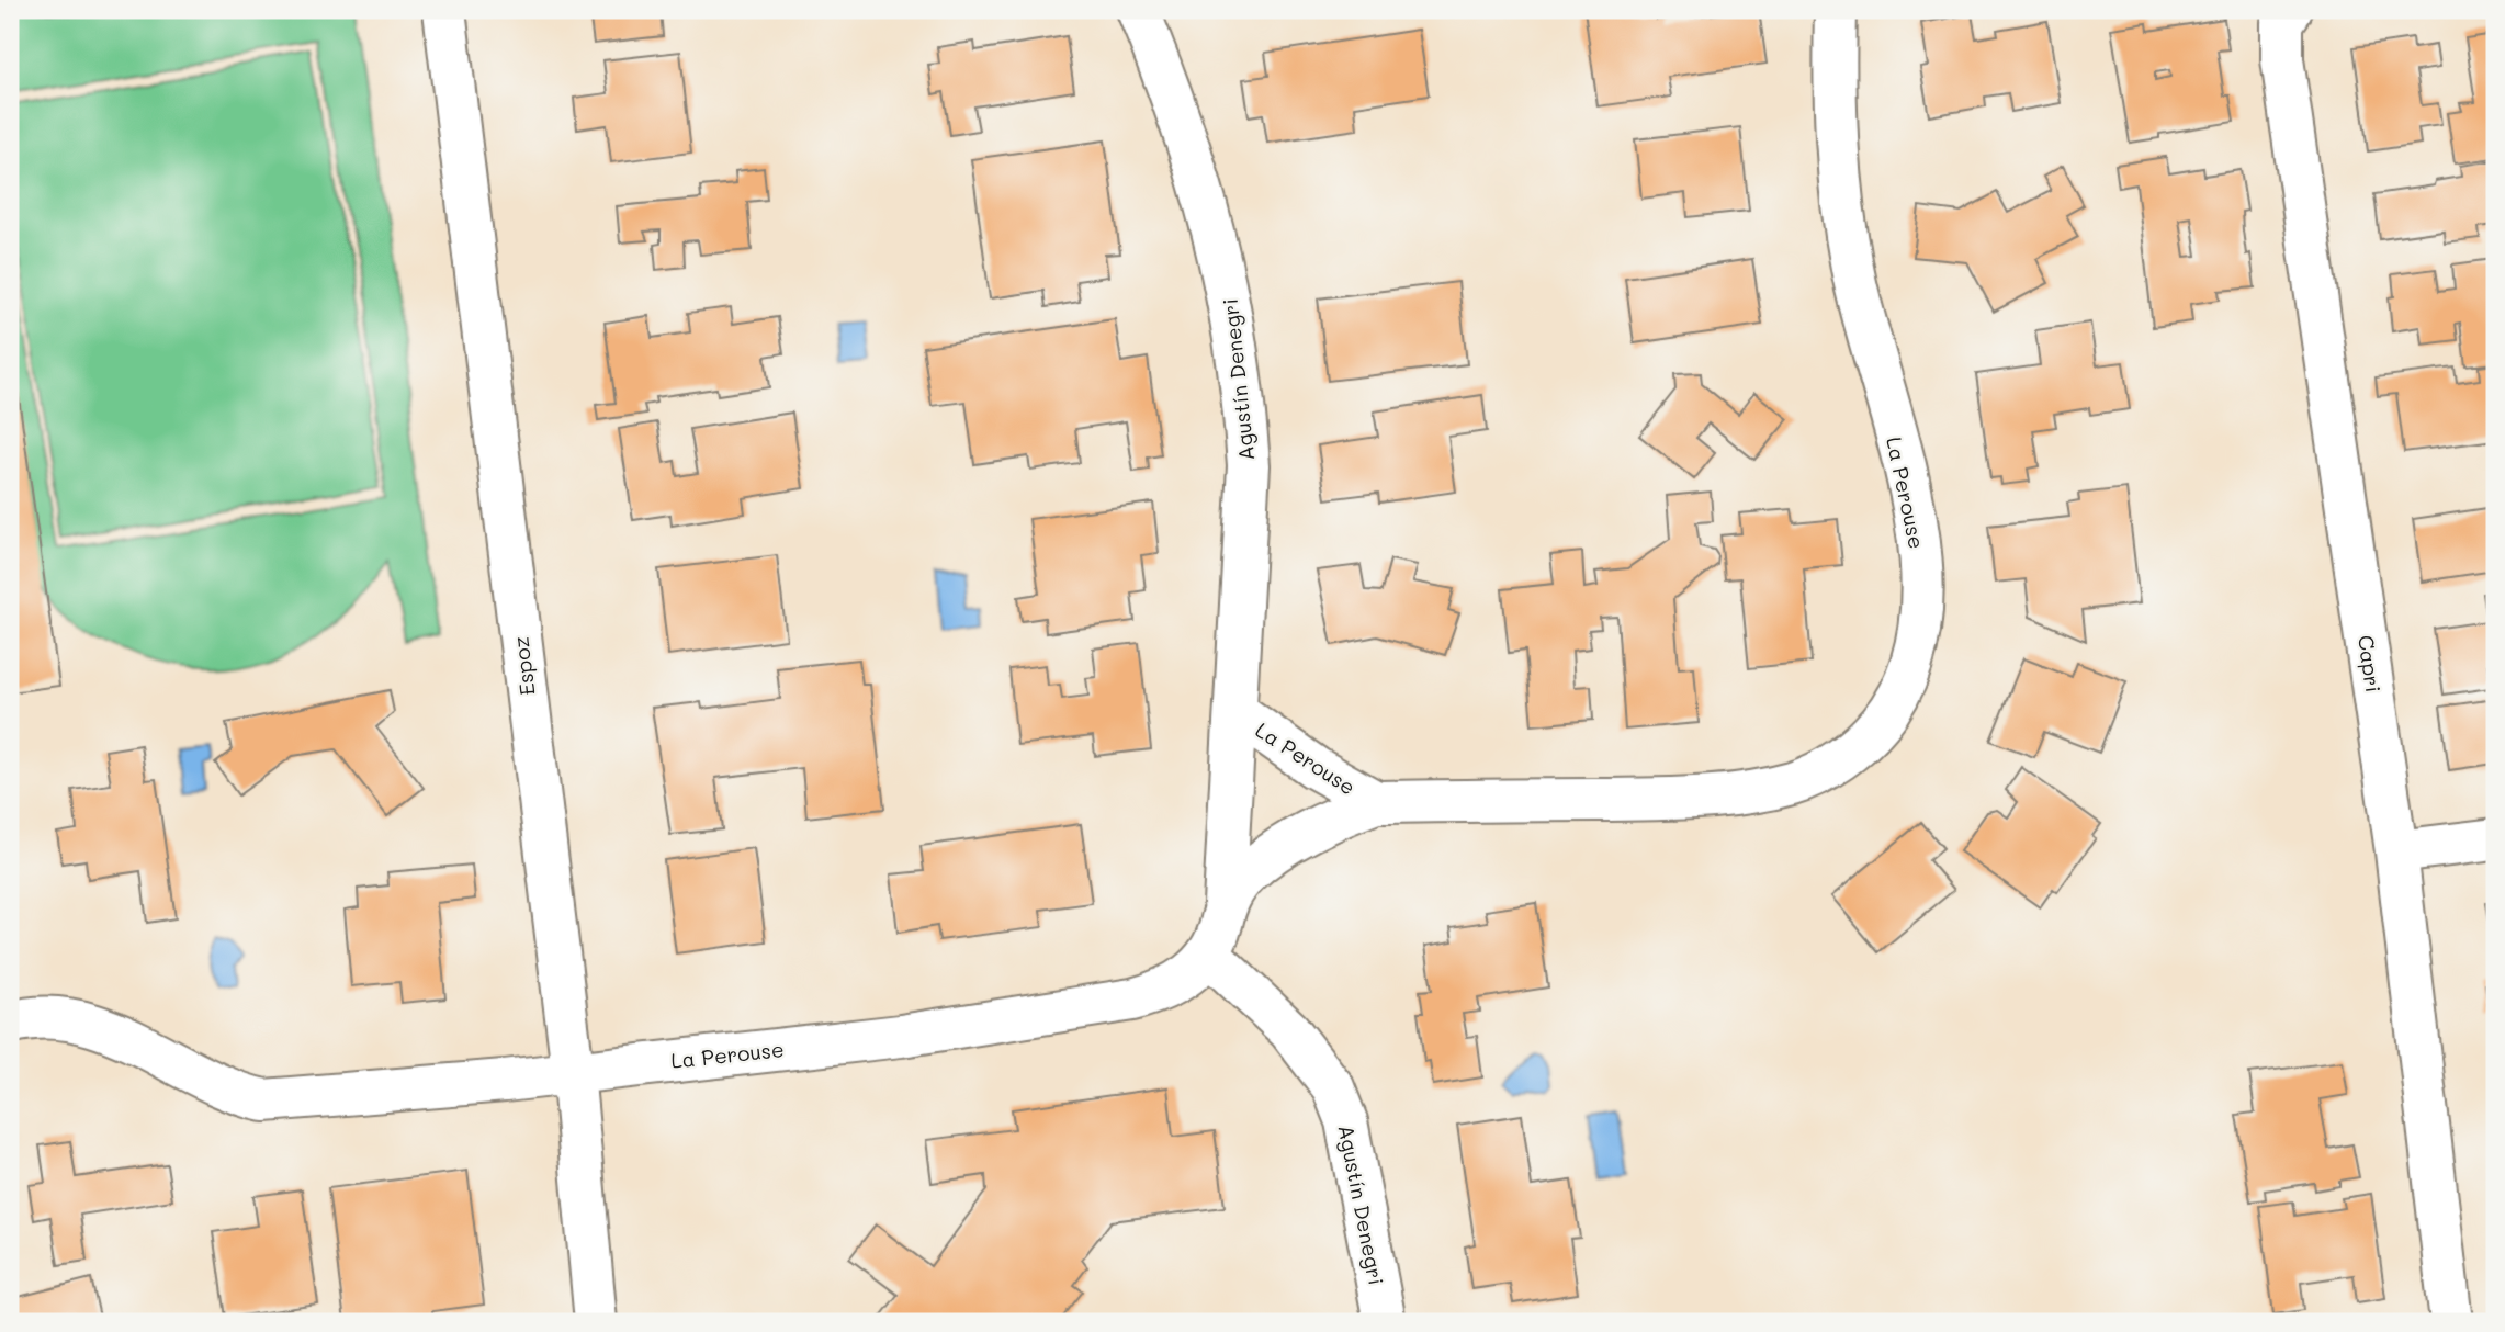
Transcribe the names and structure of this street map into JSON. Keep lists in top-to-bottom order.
{
  "streets": {
    "street": [
      "Agustín Denegri",
      "La Perouse",
      "Capri",
      "Espoz"
    ]
  },
  "crossings": [
    ["Agustín Denegri", "La Perouse"],
    ["La Perouse", "Espoz"]
  ]
}
